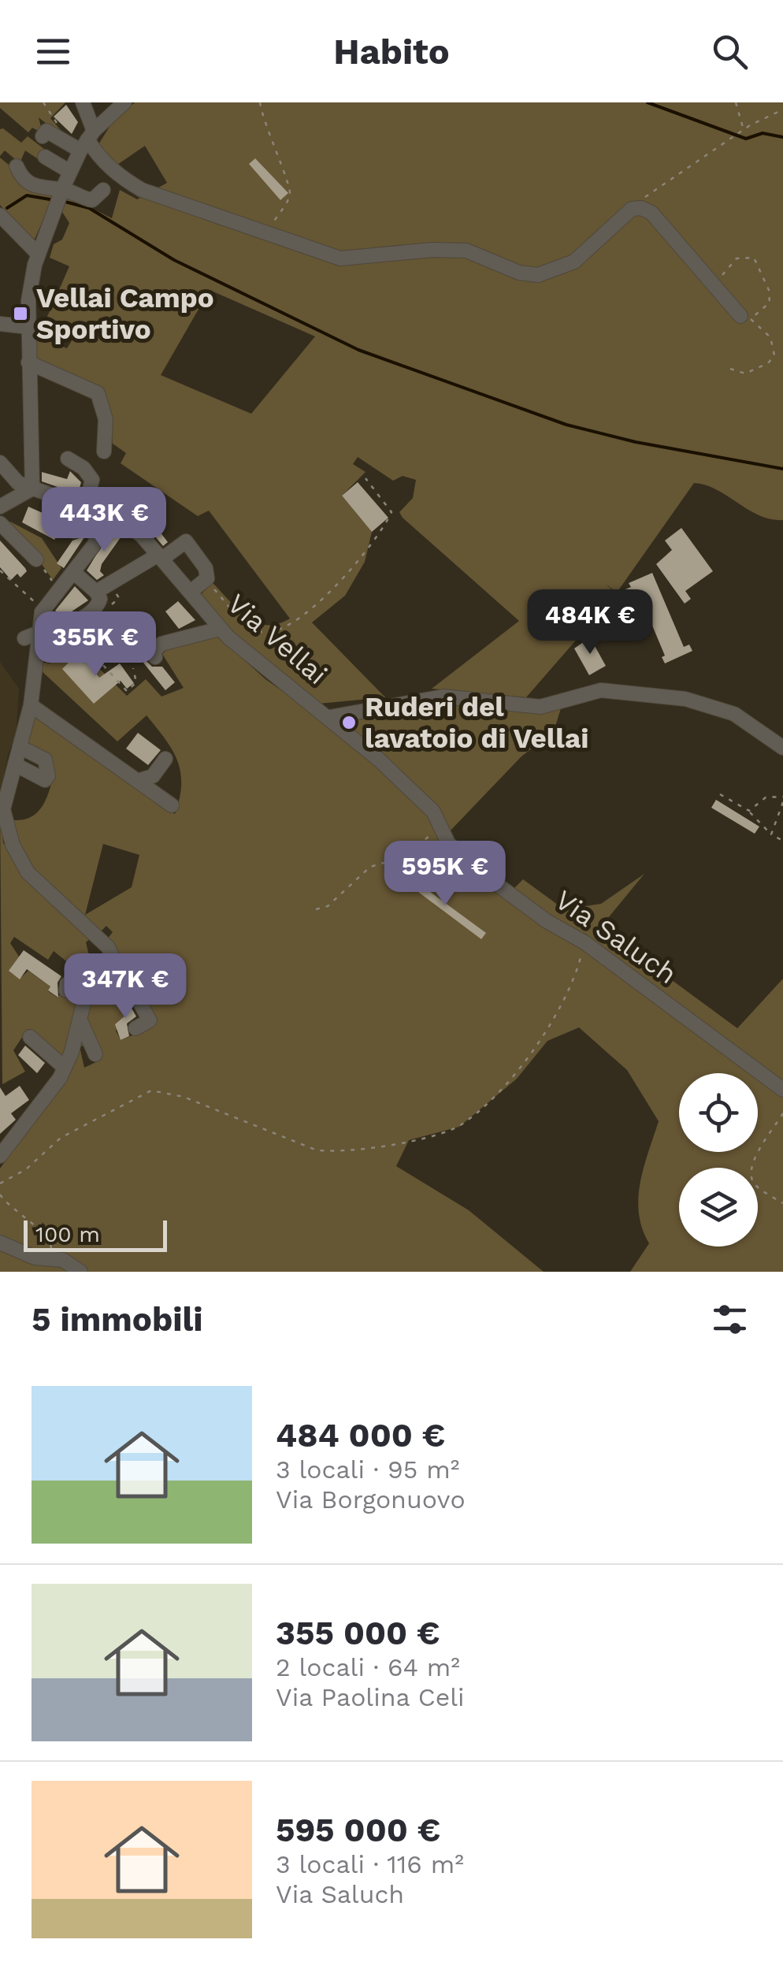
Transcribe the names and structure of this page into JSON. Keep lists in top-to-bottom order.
{
  "streets": {
    "street": ["Via Vellai", "Via Saluch"]
  },
  "crossings": [
    ["Via Vellai", "Via Saluch"]
  ],
  "places": {
    "transit": ["Vellai Campo Sportivo"],
    "other": ["Ruderi del lavatoio di Vellai"]
  },
  "scale_bar": "100 m",
  "page": {
    "header": "Habito",
    "price": [
      "443K €",
      "484K €",
      "355K €",
      "595K €",
      "347K €"
    ],
    "scale": "100 m",
    "heading": "5 immobili",
    "list": [
      {
        "name": "484 000 €",
        "note": "3 locali · 95 m² · Via Borgonuovo"
      },
      {
        "name": "355 000 €",
        "note": "2 locali · 64 m² · Via Paolina Celi"
      },
      {
        "name": "595 000 €",
        "note": "3 locali · 116 m² · Via Saluch"
      }
    ]
  }
}
